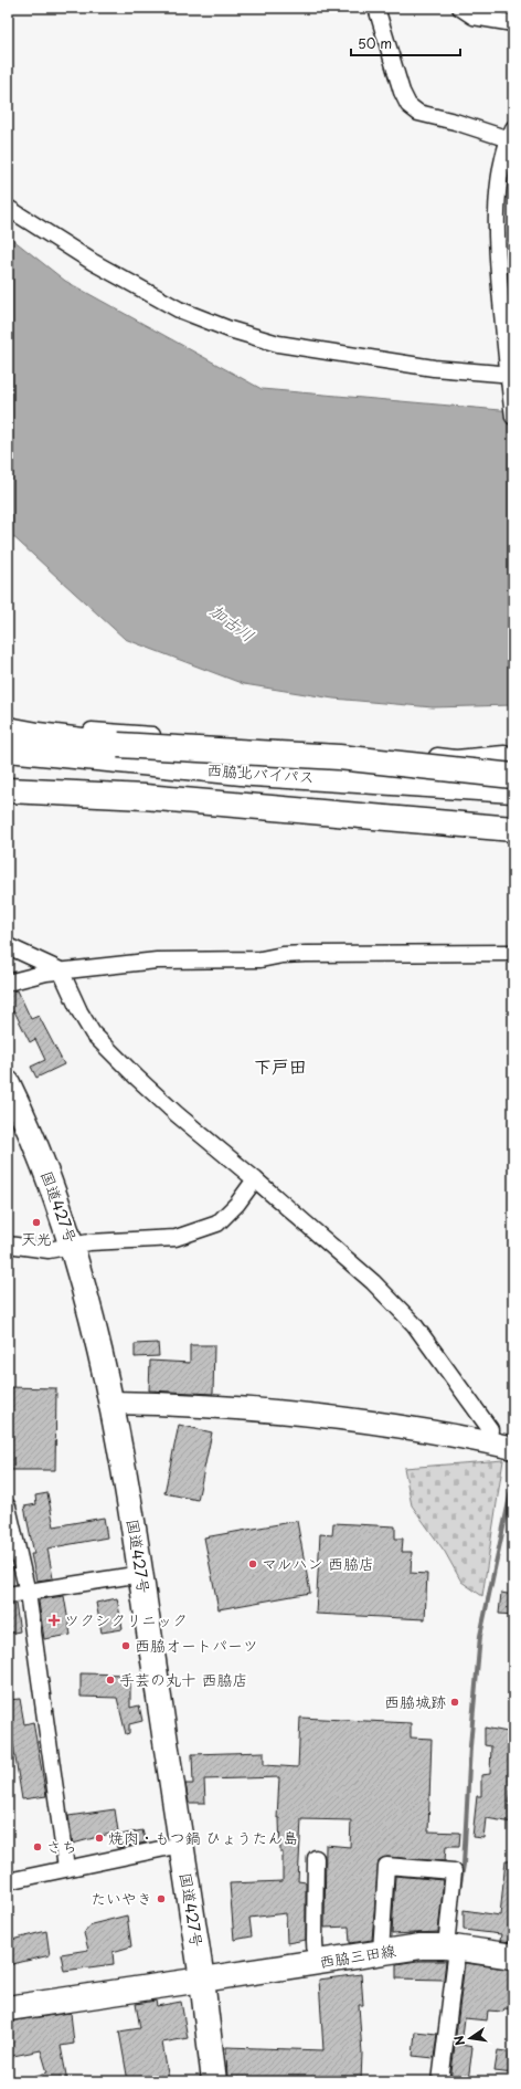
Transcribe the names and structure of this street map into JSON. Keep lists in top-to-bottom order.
{
  "streets": {
    "main road": ["西脇北バイパス", "国道427号", "西脇三田線"]
  },
  "crossings": [
    ["国道427号", "西脇三田線"]
  ],
  "districts": ["下戸田"],
  "water": ["加古川"],
  "places": {
    "other": [
      "天光",
      "マルハン 西脇店",
      "西脇オートパーツ",
      "手芸の丸十 西脇店",
      "西脇城跡",
      "焼肉・もつ鍋 ひょうたん島",
      "さち",
      "たいやき"
    ],
    "health": ["ツクシクリニック"]
  },
  "scale_bar": "50 m",
  "north": "left"
}
